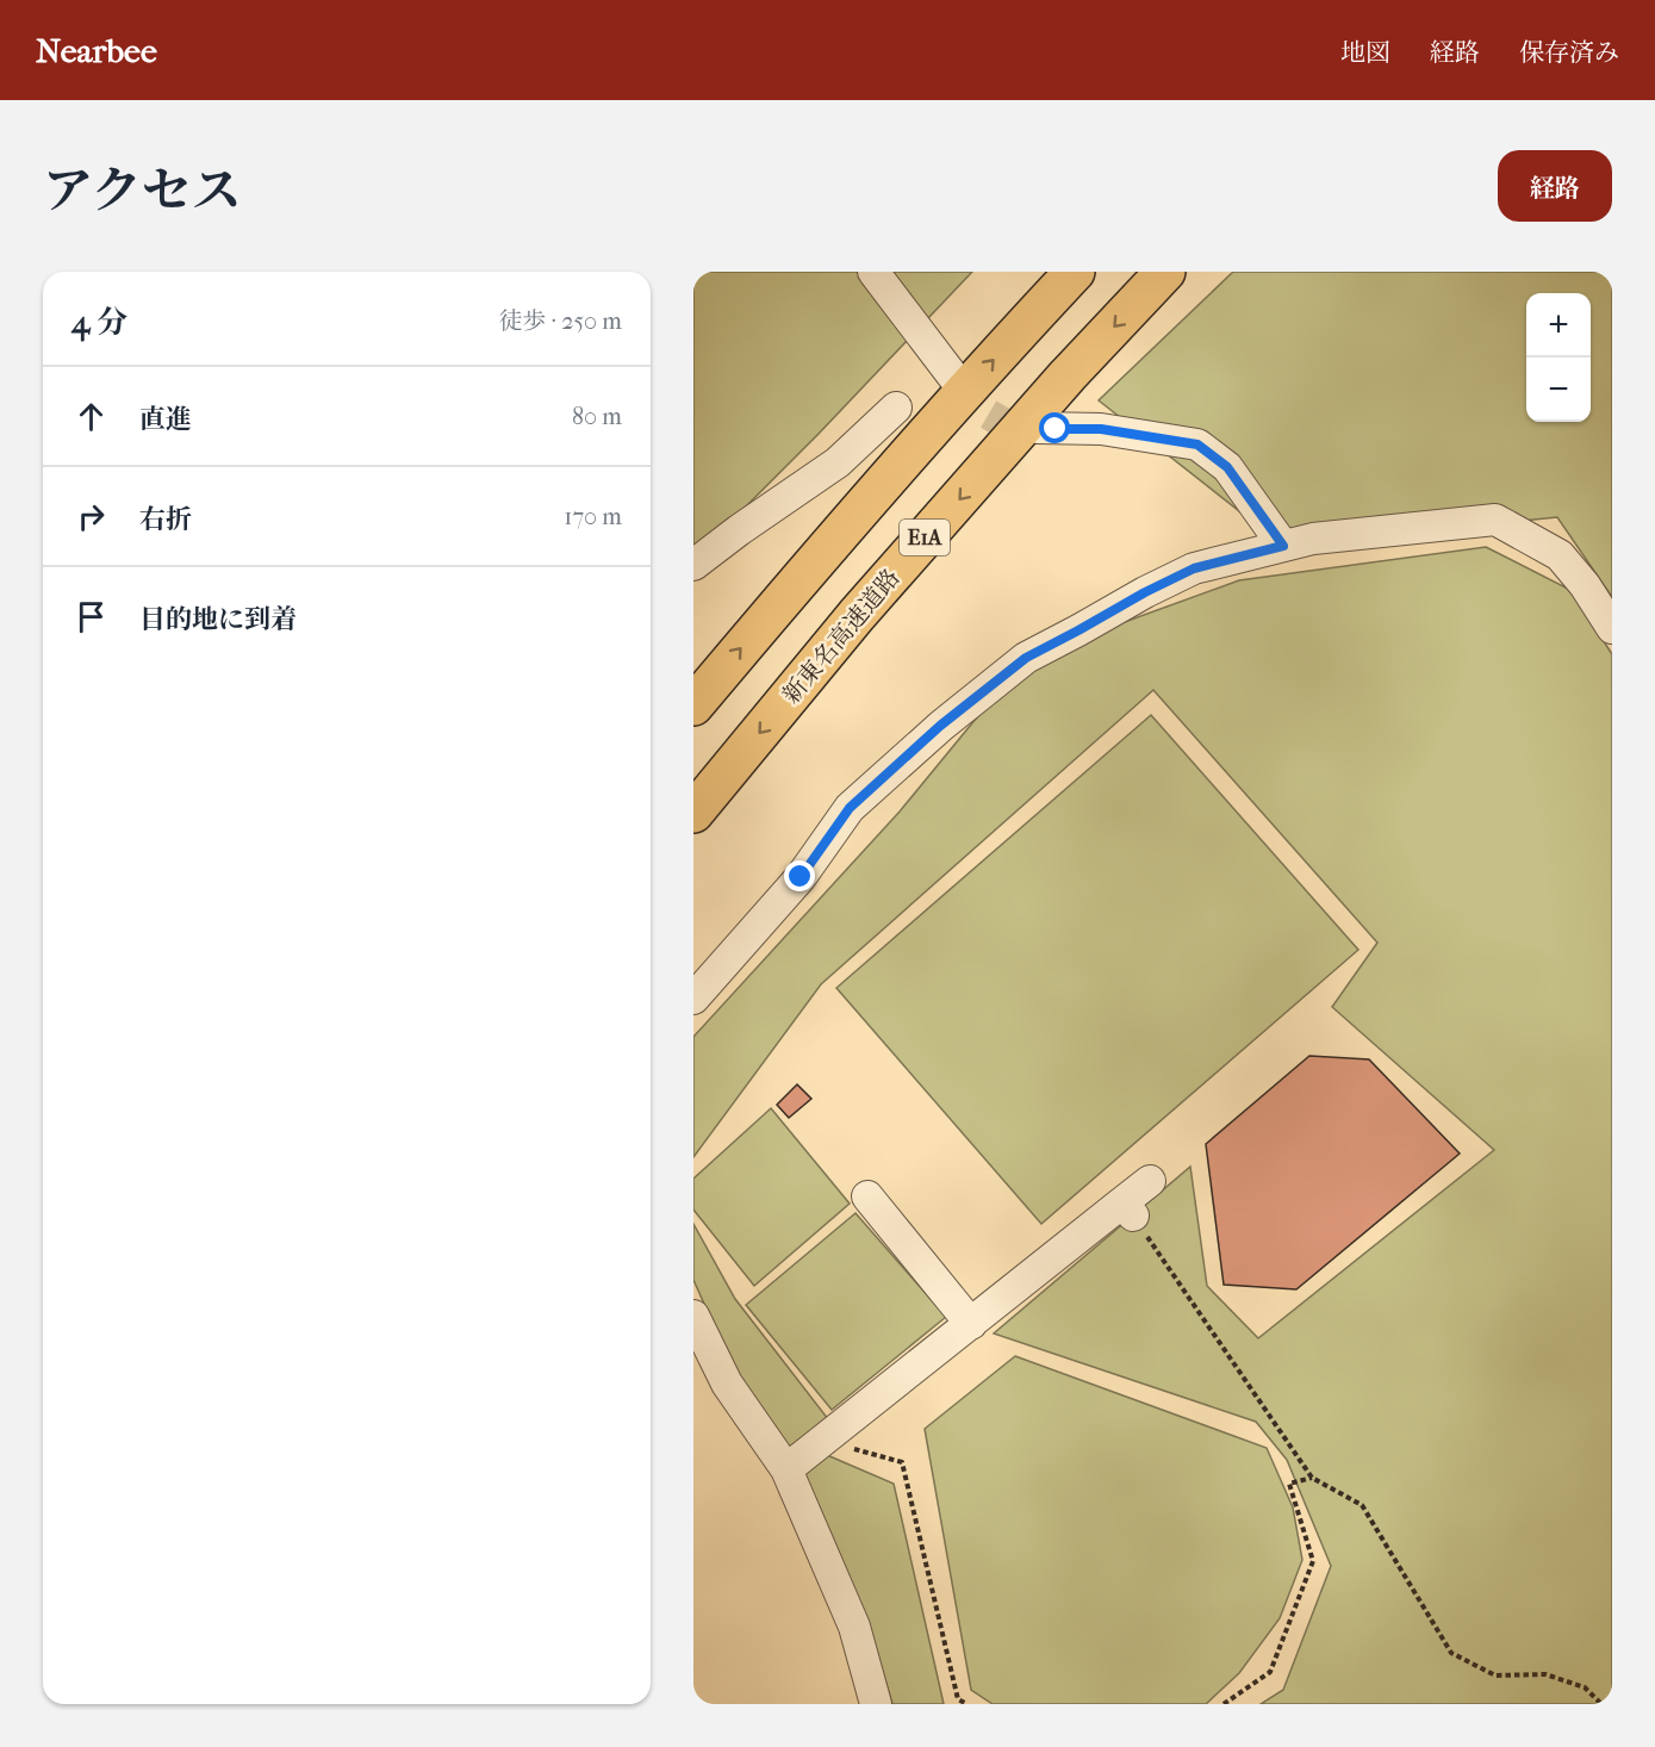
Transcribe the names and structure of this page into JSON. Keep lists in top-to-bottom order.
{
  "streets": {
    "highway": ["E1A", "新東名高速道路"]
  },
  "page": {
    "header": "Nearbee",
    "nav": ["地図", "経路", "保存済み"],
    "title": "アクセス",
    "buttons": "経路",
    "heading": ["4 分", "徒歩 · 250 m"],
    "map_buttons": ["+", "−"],
    "list": [
      ["直進", "80 m"],
      ["右折", "170 m"],
      "目的地に到着"
    ]
  }
}
